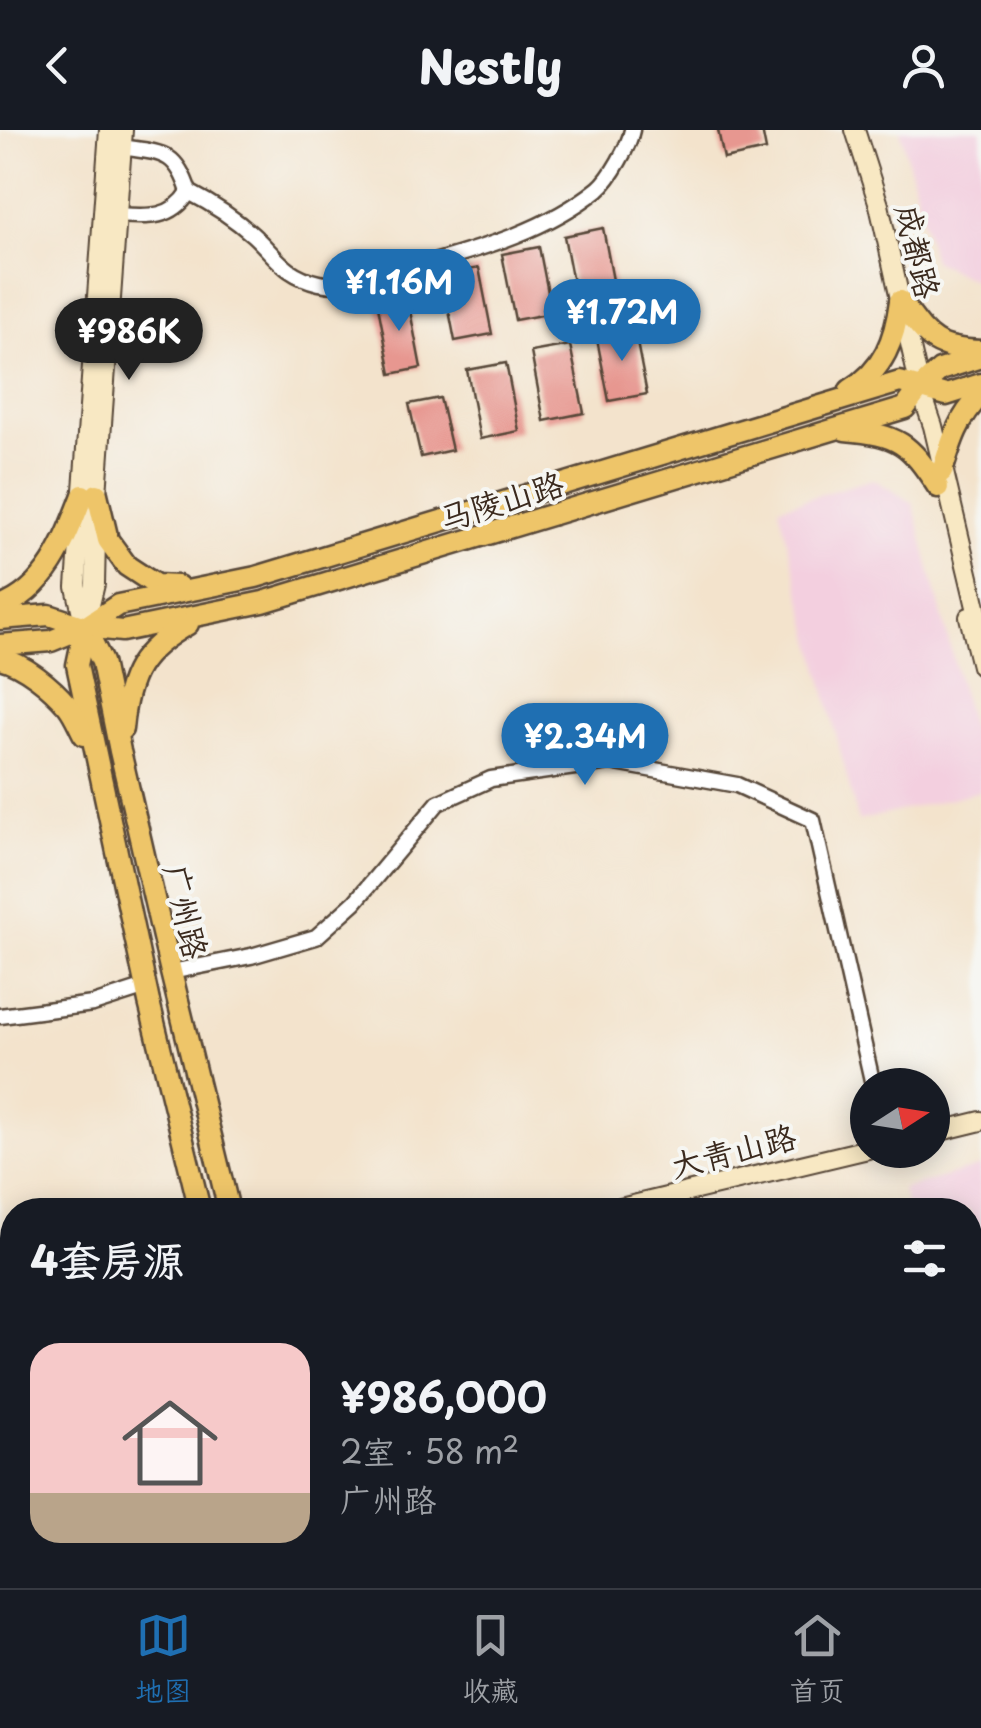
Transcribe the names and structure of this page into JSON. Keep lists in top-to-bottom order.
{
  "streets": {
    "main road": ["马陵山路", "广州路"],
    "street": ["成都路", "大青山路"]
  },
  "crossings": [
    ["成都路", "马陵山路"],
    ["马陵山路", "广州路"]
  ],
  "north": "right",
  "page": {
    "header": "Nestly",
    "price": [
      "¥1.16M",
      "¥1.72M",
      "¥986K",
      "¥2.34M"
    ],
    "heading": "4套房源",
    "list": [
      {
        "name": "¥986,000",
        "note": "2室 · 58 m² · 广州路"
      }
    ],
    "tabs": ["地图", "收藏", "首页"]
  }
}
